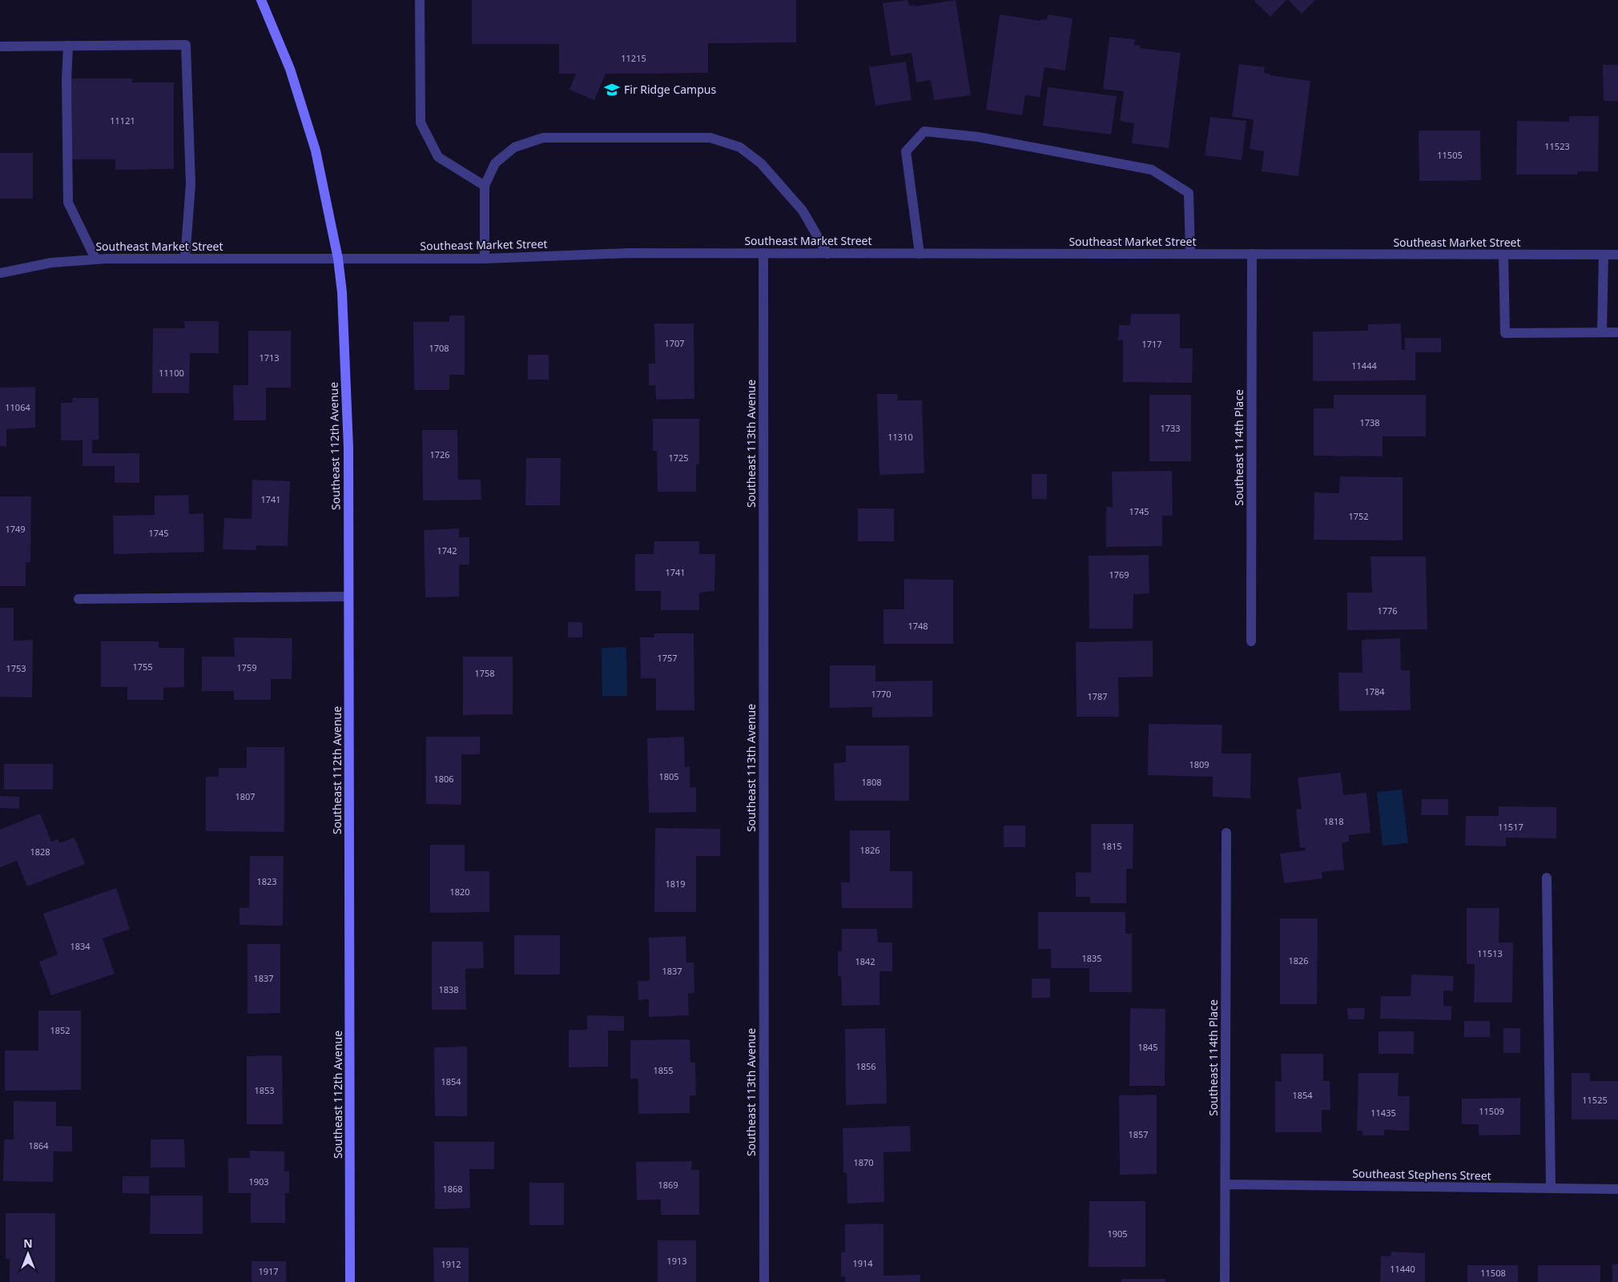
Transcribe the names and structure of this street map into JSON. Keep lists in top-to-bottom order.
{
  "streets": {
    "main road": ["Southeast 112th Avenue"],
    "street": [
      "Southeast Market Street",
      "Southeast 113th Avenue",
      "Southeast 114th Place",
      "Southeast Stephens Street"
    ]
  },
  "crossings": [
    ["Southeast Market Street", "Southeast 113th Avenue"],
    ["Southeast Market Street", "Southeast 112th Avenue"],
    ["Southeast Market Street", "Southeast 114th Place"],
    ["Southeast 114th Place", "Southeast Stephens Street"]
  ],
  "places": {
    "school or university": ["Fir Ridge Campus"]
  },
  "house_numbers": [
    "11215",
    "11121",
    "11523",
    "11505",
    "1707",
    "1717",
    "1708",
    "1713",
    "11444",
    "11100",
    "11064",
    "1738",
    "1733",
    "11310",
    "1726",
    "1725",
    "1741",
    "1745",
    "1752",
    "1749",
    "1745",
    "1742",
    "1741",
    "1769",
    "1776",
    "1748",
    "1757",
    "1755",
    "1759",
    "1753",
    "1758",
    "1784",
    "1770",
    "1787",
    "1809",
    "1805",
    "1806",
    "1808",
    "1807",
    "1818",
    "11517",
    "1815",
    "1826",
    "1828",
    "1823",
    "1819",
    "1820",
    "1834",
    "11513",
    "1835",
    "1826",
    "1842",
    "1837",
    "1837",
    "1838",
    "1852",
    "1845",
    "1856",
    "1855",
    "1854",
    "1853",
    "1854",
    "11525",
    "11509",
    "11435",
    "1857",
    "1864",
    "1870",
    "1903",
    "1869",
    "1868",
    "1905",
    "1913",
    "1914",
    "1912",
    "11440",
    "1917",
    "11508"
  ],
  "north": "top"
}
